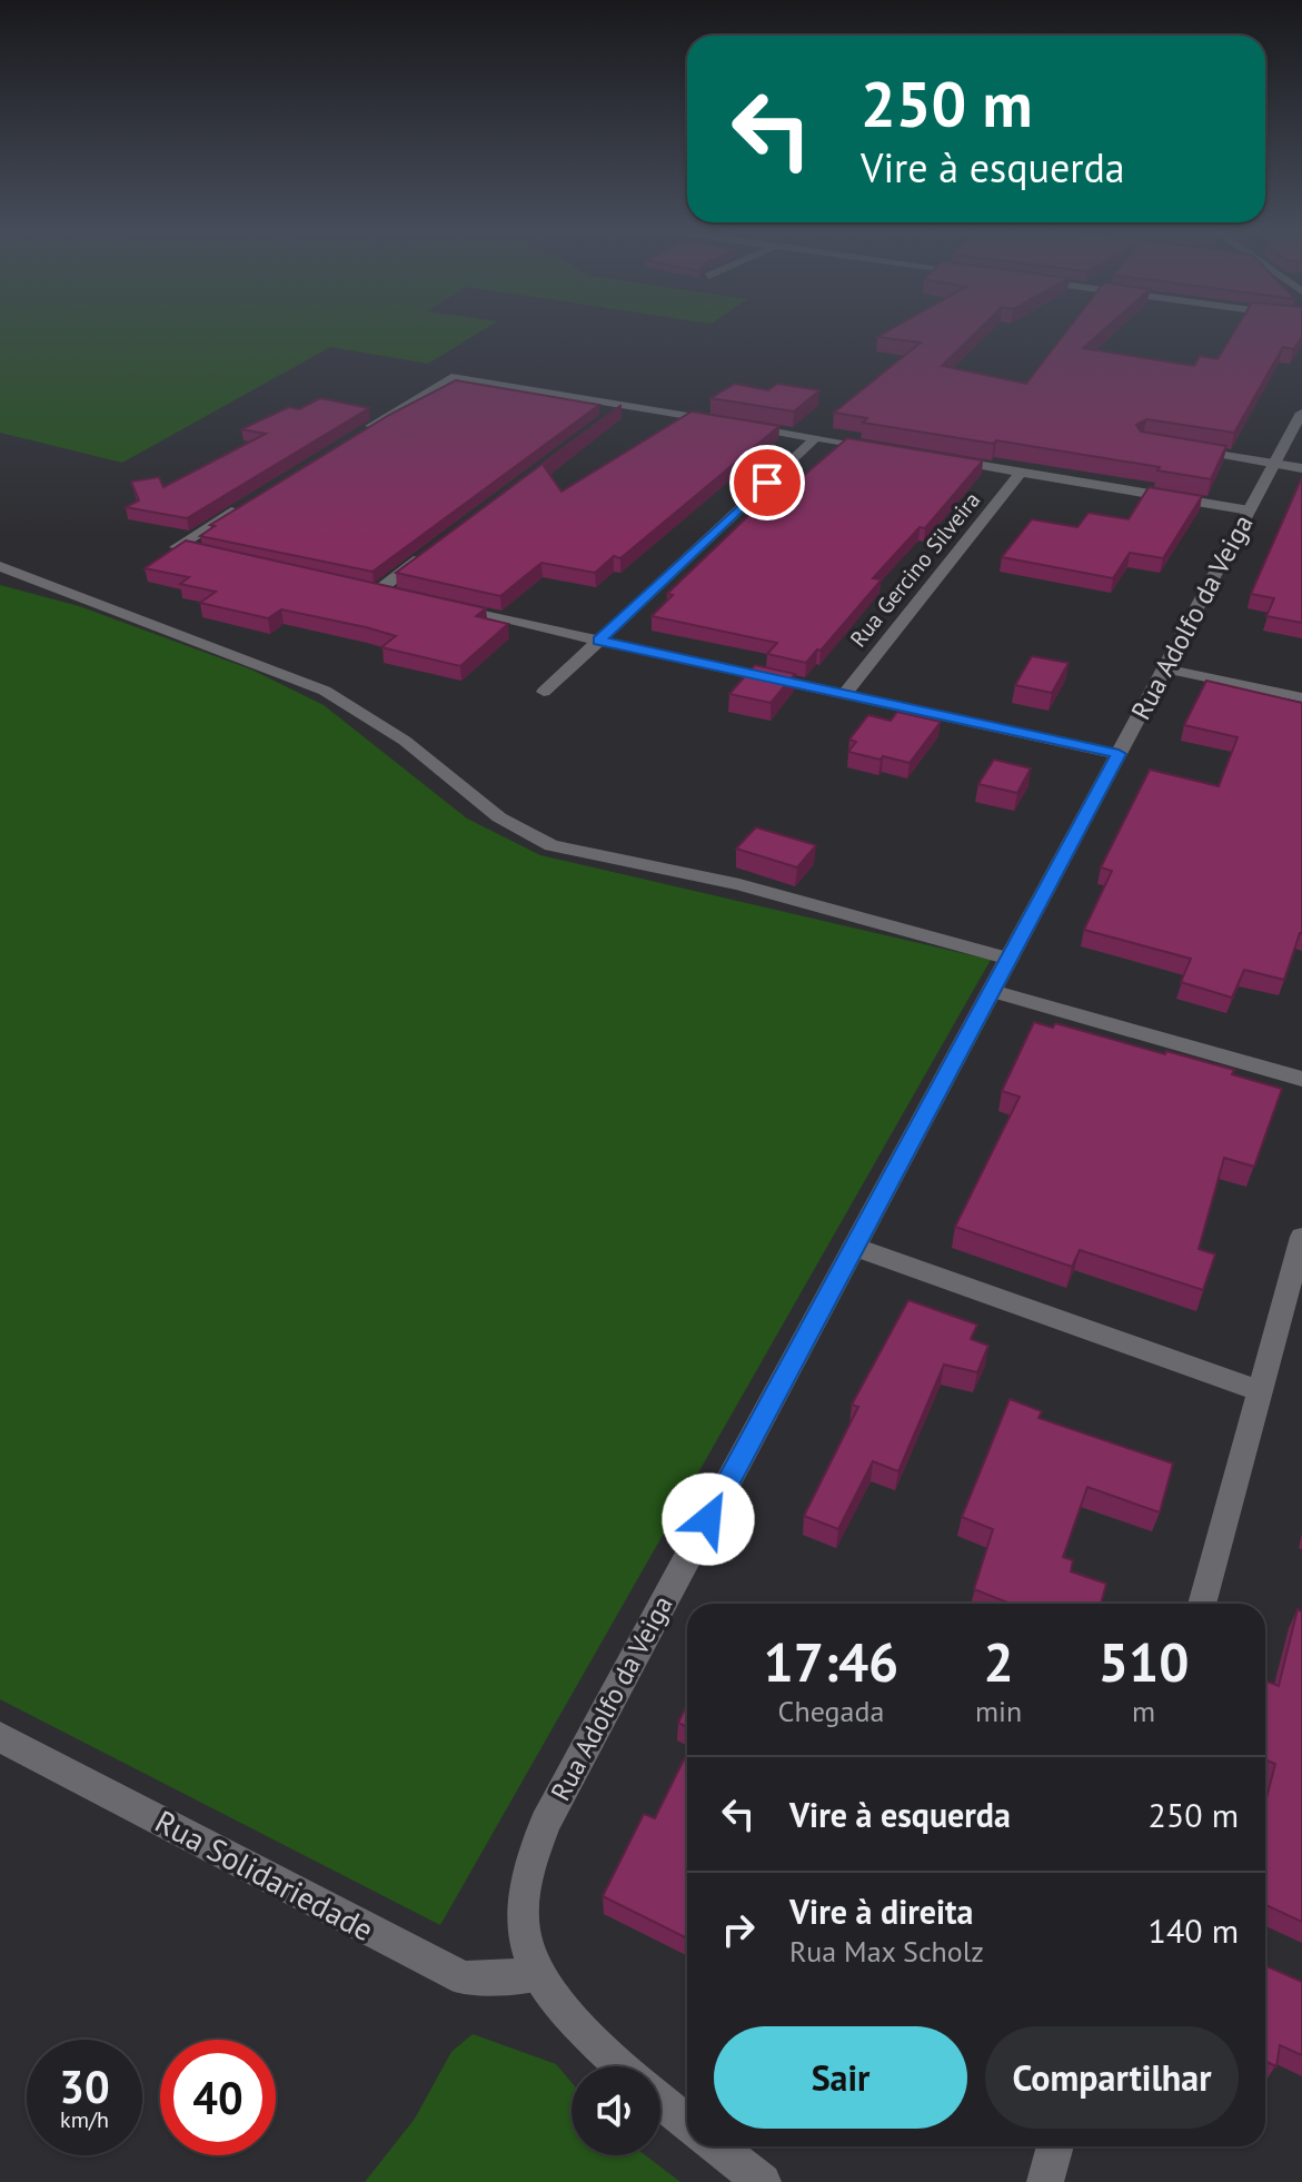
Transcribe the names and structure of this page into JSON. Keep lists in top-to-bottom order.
{
  "streets": {
    "street": ["Rua Gercino Silveira", "Rua Adolfo da Veiga", "Rua Solidariedade"]
  },
  "crossings": [
    ["Rua Adolfo da Veiga", "Rua Solidariedade"]
  ],
  "page": {
    "turn": ["250 m", "Vire à esquerda"],
    "eta": [
      "17:46",
      "Chegada",
      "2",
      "min",
      "510",
      "m"
    ],
    "list": [
      {
        "name": "Vire à esquerda",
        "value": "250 m"
      },
      {
        "name": "Vire à direita",
        "note": "Rua Max Scholz",
        "value": "140 m"
      }
    ],
    "buttons": ["Sair", "Compartilhar"],
    "speed": "30 km/h",
    "limit": "40"
  }
}
